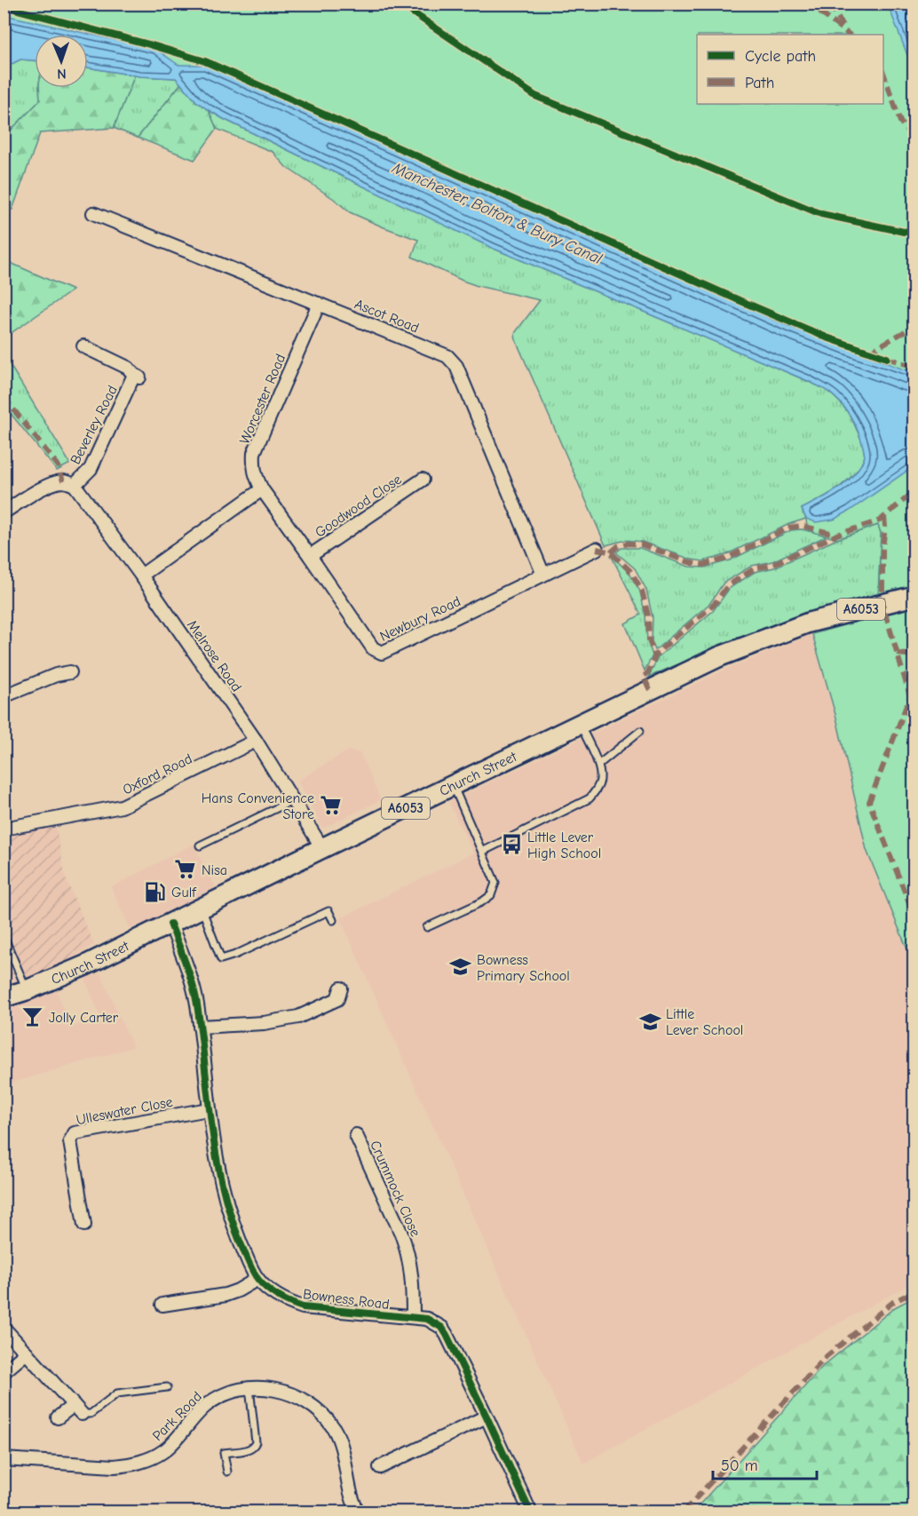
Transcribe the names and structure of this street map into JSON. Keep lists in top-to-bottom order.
{
  "streets": {
    "main road": ["A6053", "Church Street"],
    "street": [
      "Ascot Road",
      "Worcester Road",
      "Beverley Road",
      "Goodwood Close",
      "Newbury Road",
      "Melrose Road",
      "Oxford Road",
      "Ulleswater Close",
      "Crummock Close",
      "Bowness Road",
      "Park Road"
    ]
  },
  "crossings": [
    ["Ascot Road", "Worcester Road"],
    ["Ascot Road", "Newbury Road"],
    ["Worcester Road", "Newbury Road"],
    ["Beverley Road", "Melrose Road"],
    ["Goodwood Close", "Newbury Road"],
    ["Melrose Road", "Oxford Road"],
    ["Melrose Road", "Church Street"],
    ["Church Street", "Bowness Road"],
    ["Ulleswater Close", "Bowness Road"],
    ["Crummock Close", "Bowness Road"]
  ],
  "water": ["Manchester, Bolton & Bury Canal"],
  "places": {
    "supermarket": ["Hans Convenience Store", "Nisa"],
    "bus stop": ["Little Lever High School"],
    "fuel station": ["Gulf"],
    "school or university": ["Bowness Primary School", "Little Lever School"],
    "bar": ["Jolly Carter"]
  },
  "legend": ["Cycle path", "Path"],
  "scale_bar": "50 m",
  "north": "bottom"
}
